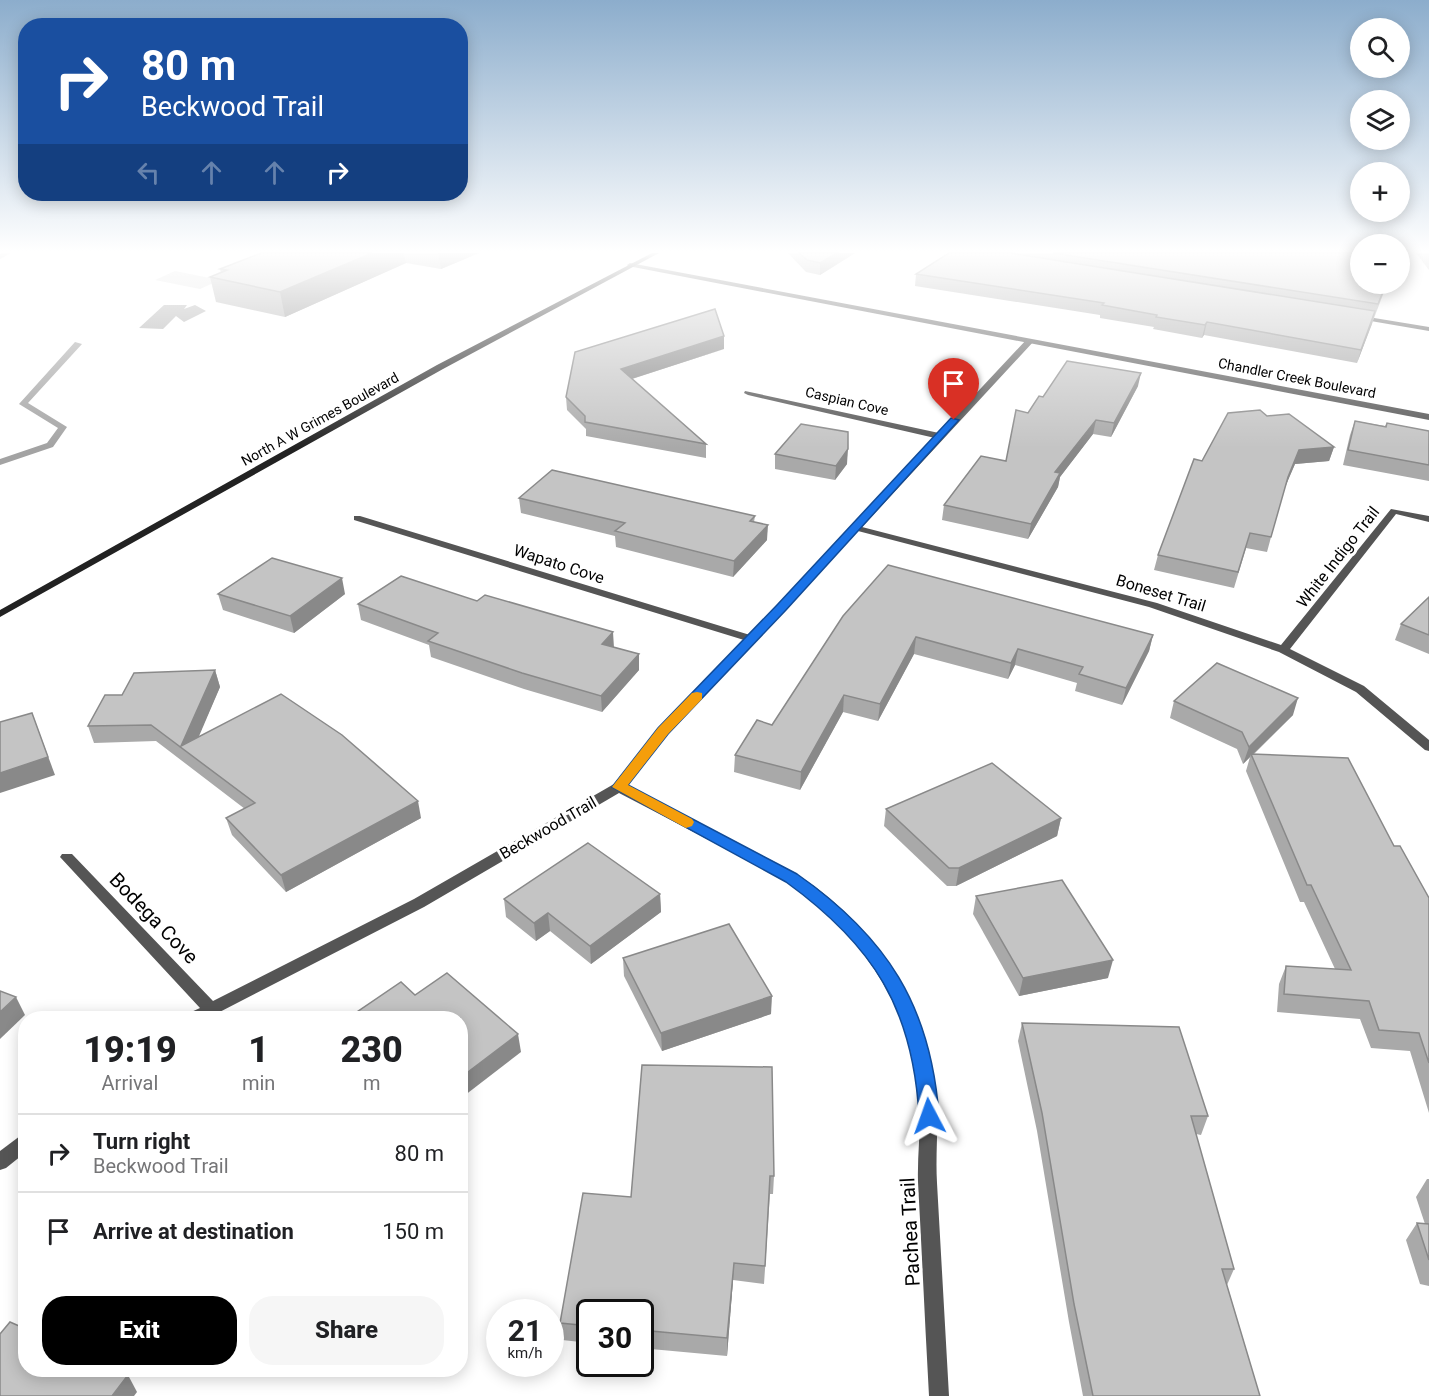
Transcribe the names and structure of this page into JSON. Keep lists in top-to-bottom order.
{
  "streets": {
    "main road": ["North A W Grimes Boulevard"],
    "street": [
      "Chandler Creek Boulevard",
      "Caspian Cove",
      "White Indigo Trail",
      "Wapato Cove",
      "Boneset Trail",
      "Beckwood Trail",
      "Bodega Cove",
      "Pachea Trail"
    ]
  },
  "crossings": [
    ["Chandler Creek Boulevard", "Beckwood Trail"],
    ["Caspian Cove", "Beckwood Trail"],
    ["White Indigo Trail", "Boneset Trail"],
    ["Wapato Cove", "Beckwood Trail"],
    ["Boneset Trail", "Beckwood Trail"],
    ["Beckwood Trail", "Bodega Cove"],
    ["Beckwood Trail", "Pachea Trail"]
  ],
  "page": {
    "map_buttons": ["+", "−"],
    "turn": ["80 m", "Beckwood Trail"],
    "eta": [
      "19:19",
      "Arrival",
      "1",
      "min",
      "230",
      "m"
    ],
    "list": [
      {
        "name": "Turn right",
        "note": "Beckwood Trail",
        "value": "80 m"
      },
      {
        "name": "Arrive at destination",
        "value": "150 m"
      }
    ],
    "buttons": ["Exit", "Share"],
    "speed": "21 km/h",
    "limit": "30"
  }
}
